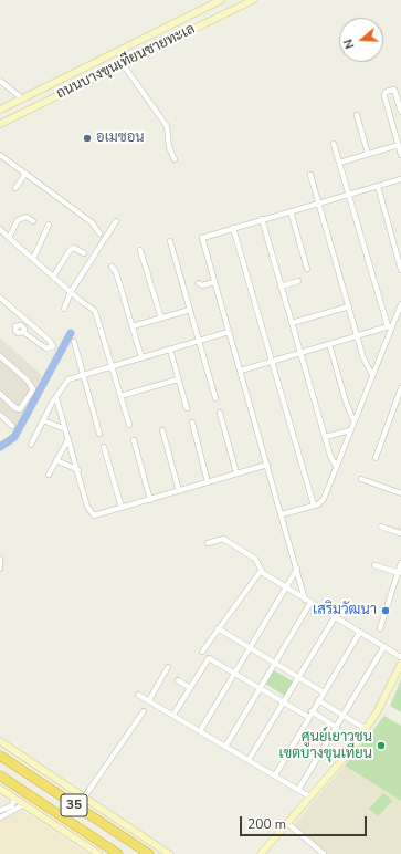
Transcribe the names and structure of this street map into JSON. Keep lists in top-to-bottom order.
{
  "streets": {
    "highway": ["35"],
    "main road": ["ถนนบางขุนเทียนชายทะเล"]
  },
  "places": ["อเมซอน", "เสริมวัฒนา", "ศูนย์เยาวชน เขตบางขุนเทียน"],
  "scale_bar": "200 m",
  "north": "left"
}
